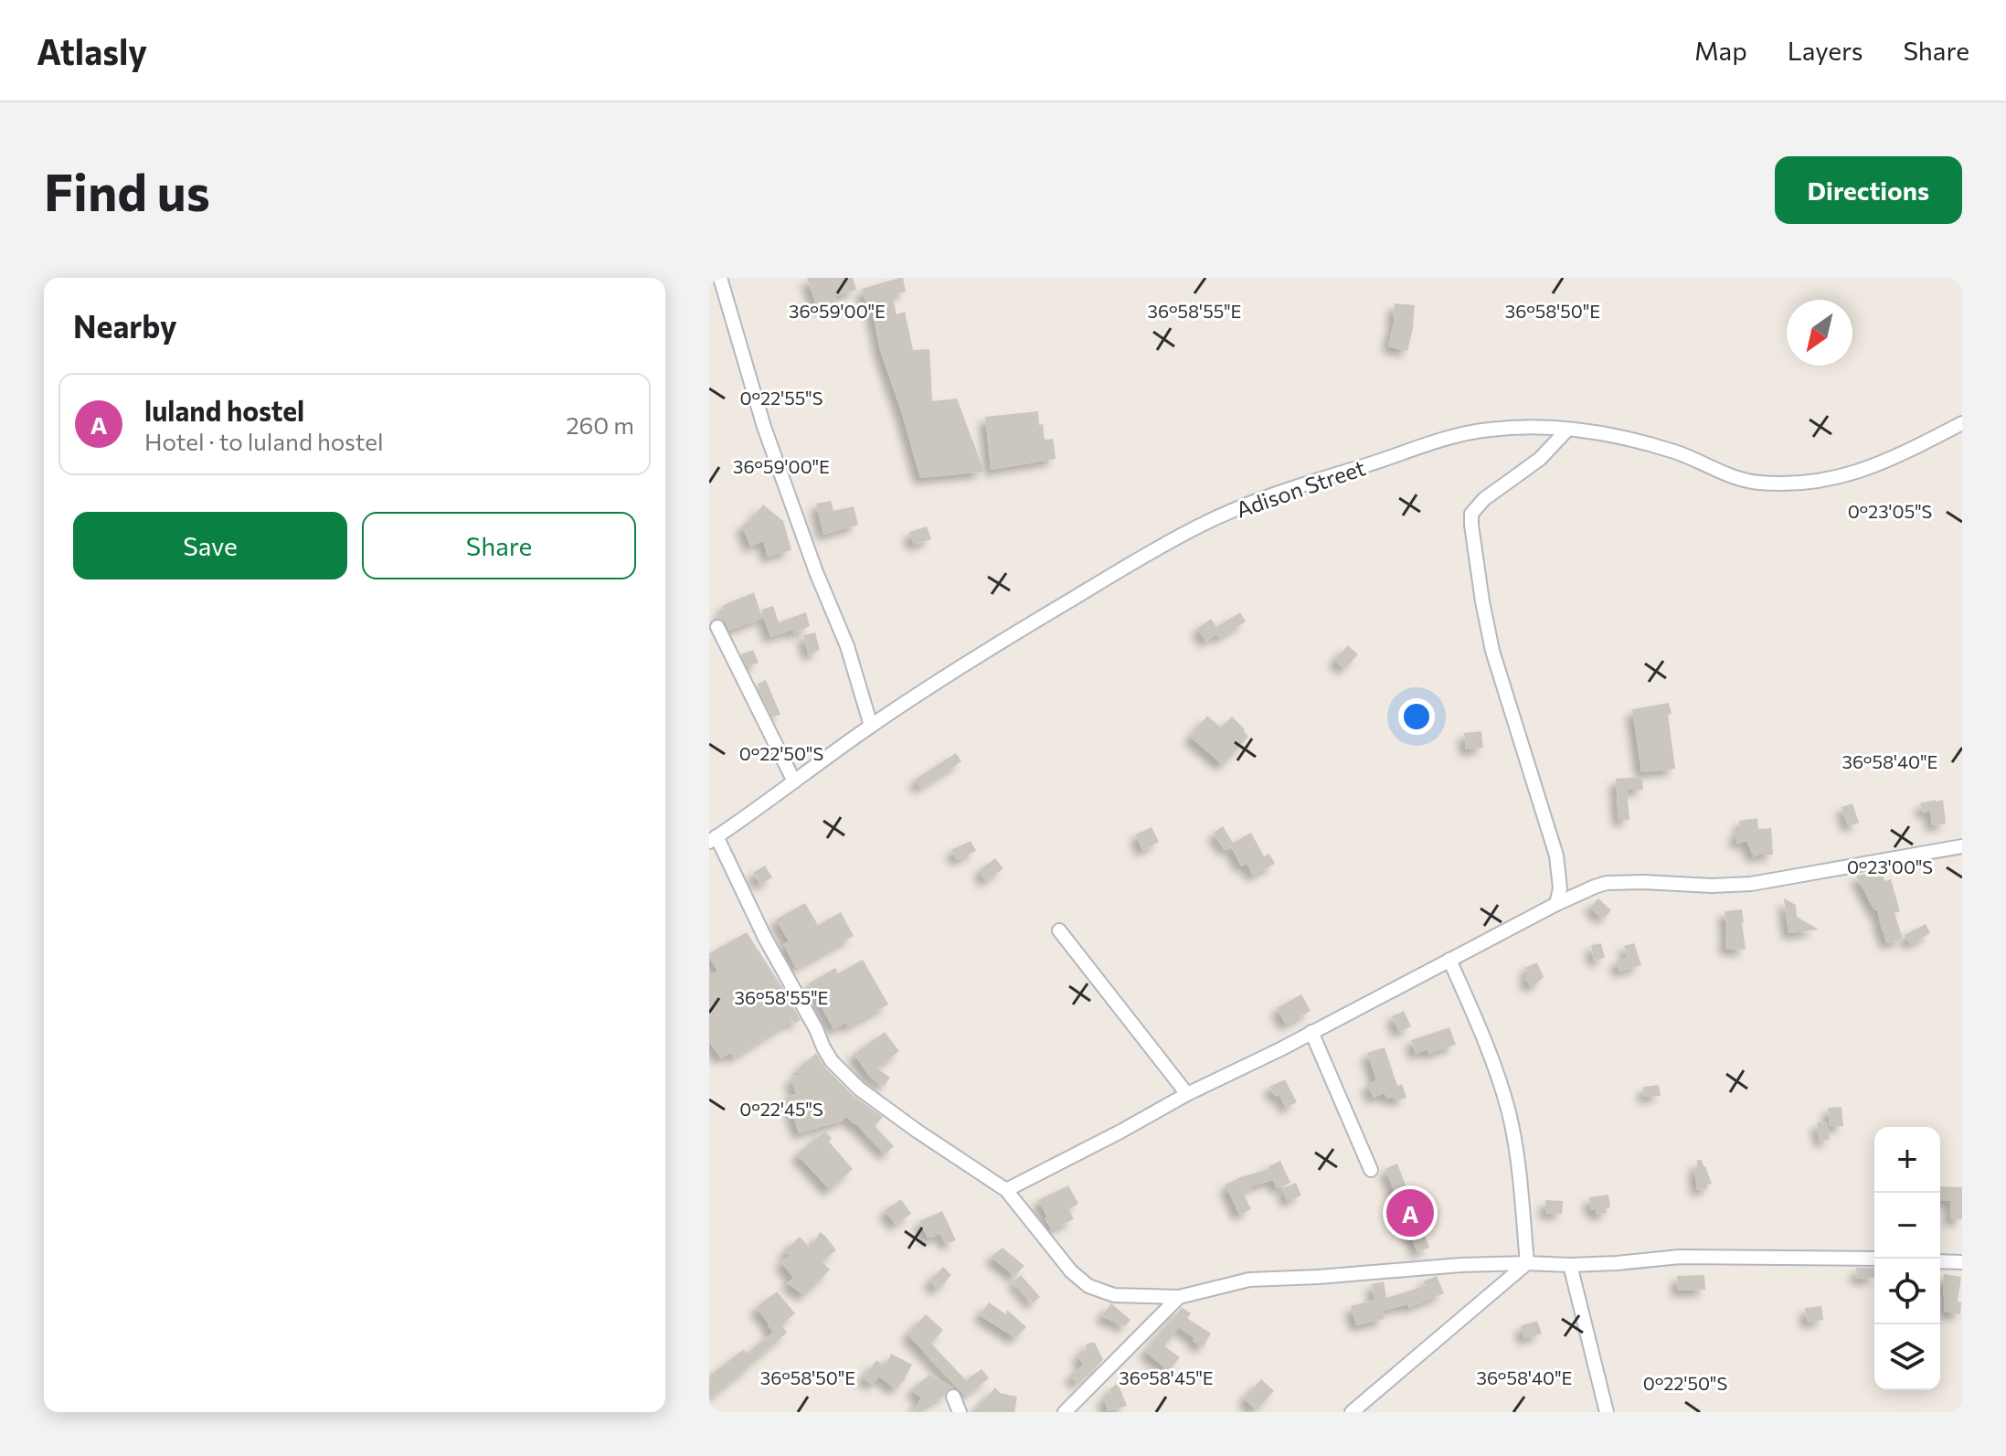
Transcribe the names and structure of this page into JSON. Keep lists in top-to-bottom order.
{
  "streets": {
    "street": ["Adison Street"]
  },
  "north": "bottom left",
  "page": {
    "header": "Atlasly",
    "nav": ["Map", "Layers", "Share"],
    "buttons": [
      "Directions",
      ["Save", "Share"]
    ],
    "title": "Find us",
    "heading": "Nearby",
    "list": [
      {
        "mark": "A",
        "name": "luland hostel",
        "note": "Hotel · to luland hostel",
        "value": "260 m"
      }
    ],
    "map_buttons": ["+", "−"],
    "pins": "A"
  },
  "coordinates": [
    "36°59'00\"E",
    "36°58'55\"E",
    "36°58'50\"E",
    "0°22'55\"S",
    "0°23'05\"S",
    "0°22'50\"S",
    "36°58'40\"E",
    "0°23'00\"S",
    "0°22'45\"S",
    "36°58'45\"E"
  ]
}
